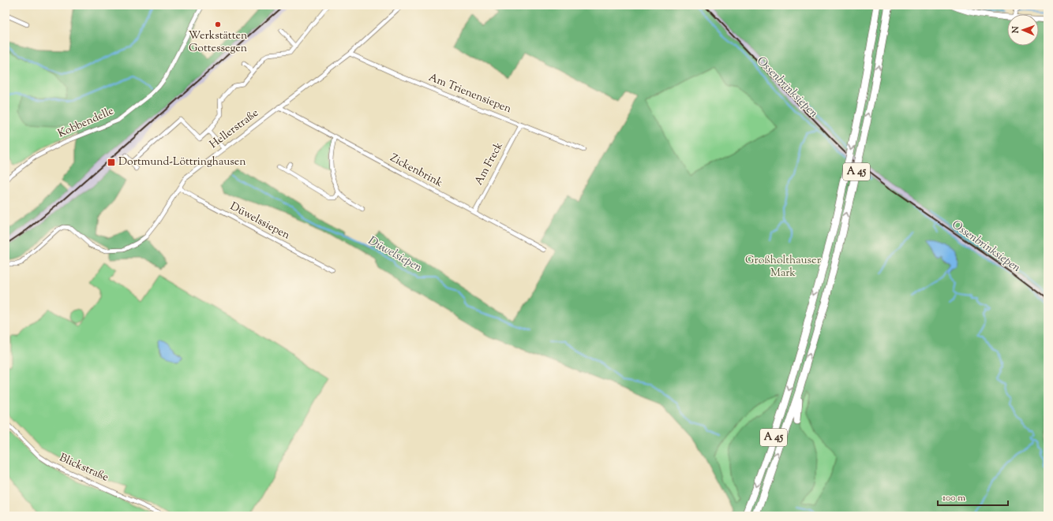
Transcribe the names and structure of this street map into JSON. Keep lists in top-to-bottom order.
{
  "streets": {
    "highway": ["A 45"],
    "street": [
      "Am Trienensiepen",
      "Kobbendelle",
      "Hellerstraße",
      "Am Freck",
      "Zickenbrink",
      "Düwelssiepen",
      "Blickstraße"
    ]
  },
  "crossings": [
    ["Am Trienensiepen", "Hellerstraße"],
    ["Am Trienensiepen", "Am Freck"],
    ["Hellerstraße", "Zickenbrink"],
    ["Hellerstraße", "Düwelssiepen"],
    ["Am Freck", "Zickenbrink"]
  ],
  "water": ["Ossenbrinksiepen", "Düwelsiepen"],
  "parks": ["Großholthauser Mark"],
  "places": {
    "other": ["Werkstätten Gottessegen"],
    "transit": ["Dortmund-Löttringhausen"]
  },
  "scale_bar": "100 m",
  "north": "left"
}
